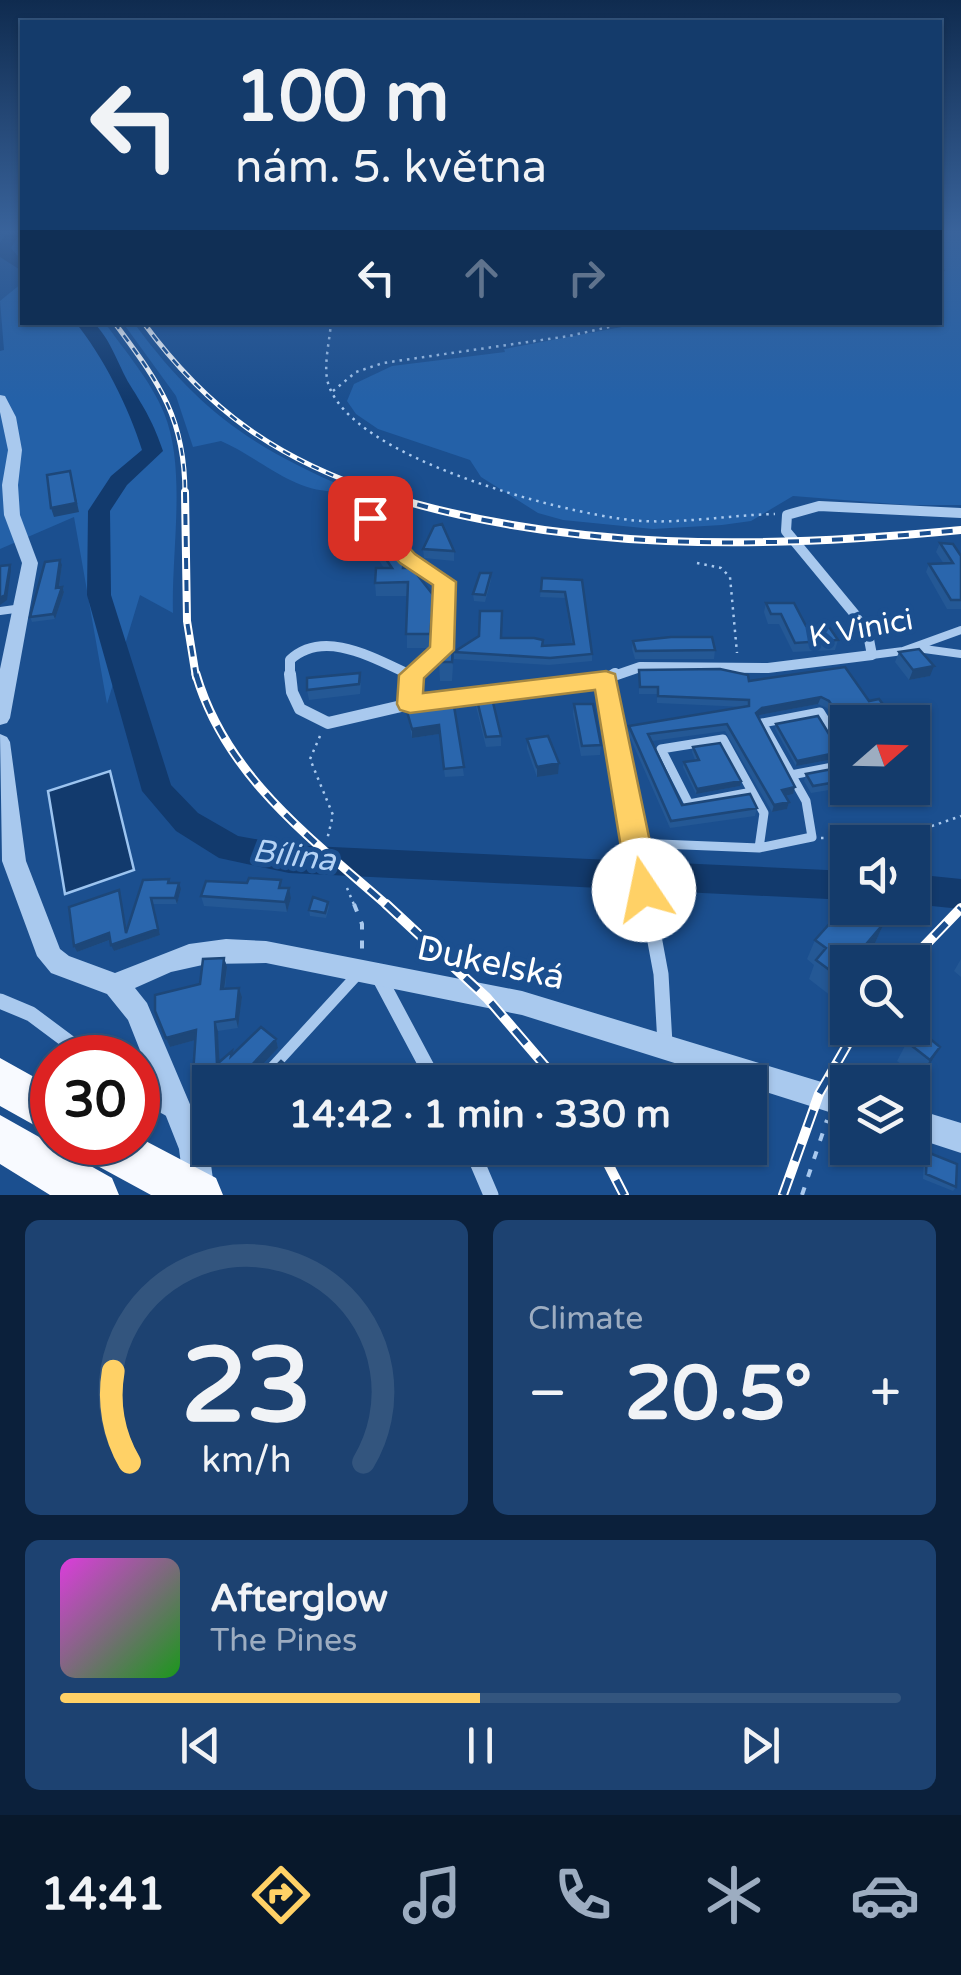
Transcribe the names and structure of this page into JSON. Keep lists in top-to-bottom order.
{
  "streets": {
    "street": ["K Vinici", "Dukelská"]
  },
  "water": ["Bílina"],
  "north": "right",
  "page": {
    "turn": ["100 m", "nám. 5. května"],
    "limit": "30",
    "trip": "14:42 · 1 min · 330 m",
    "tile": "Climate",
    "heat": ["−", "20.5°", "+"],
    "song": ["Afterglow", "The Pines"],
    "tabs": "14:41",
    "gauge": ["23", "km/h"]
  }
}
